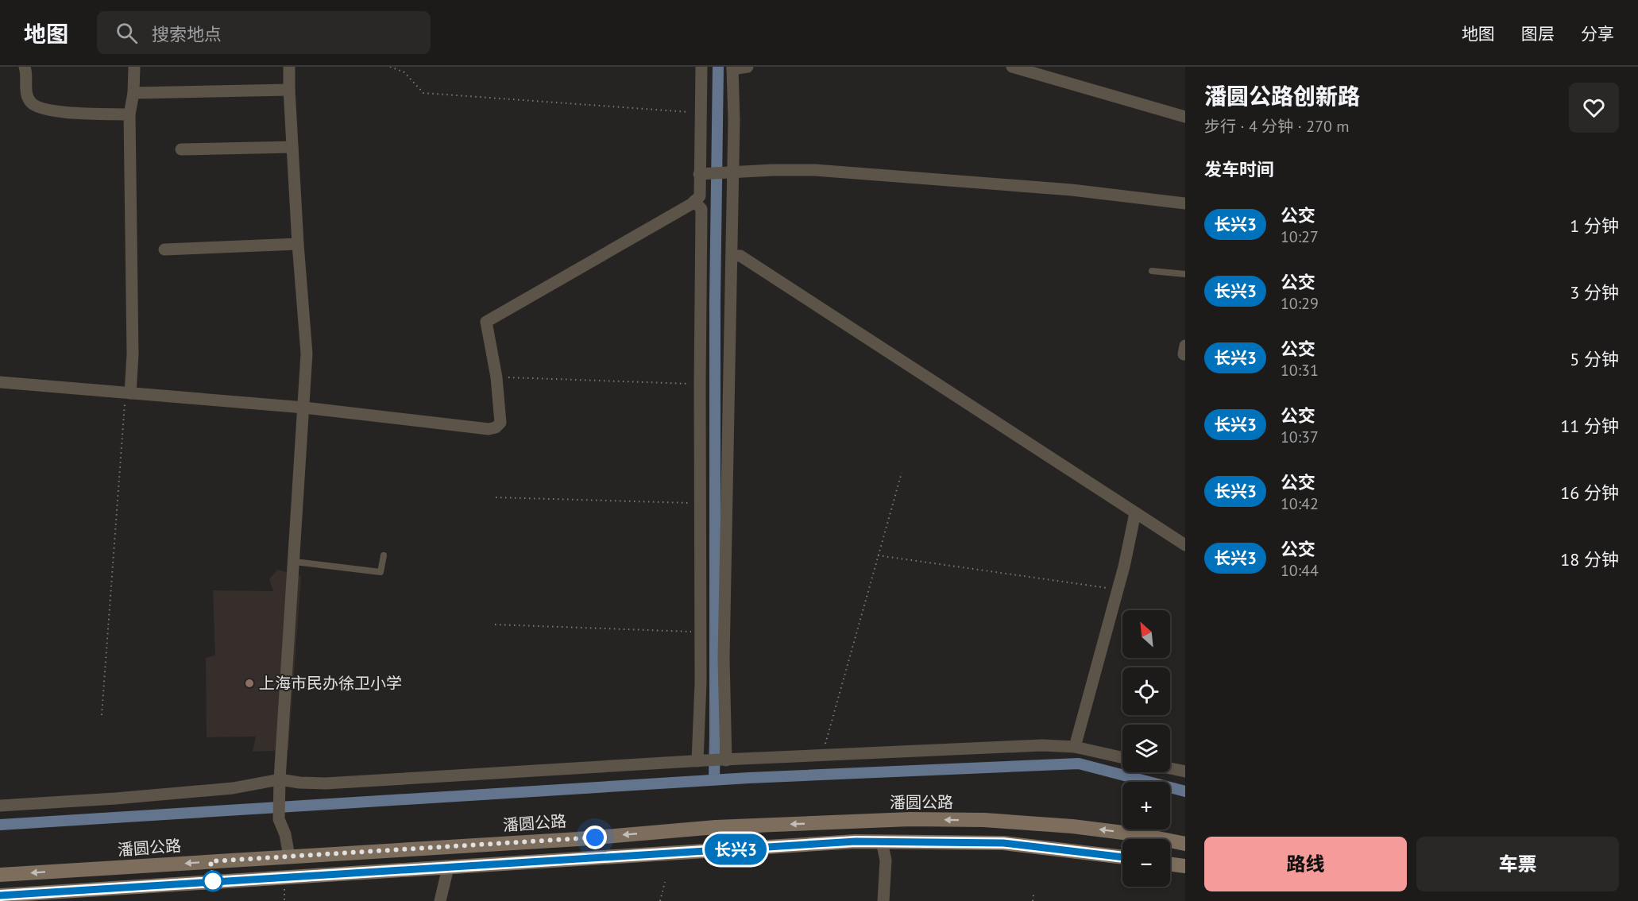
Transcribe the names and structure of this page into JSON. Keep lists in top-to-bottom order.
{
  "streets": {
    "main road": ["潘圆公路"]
  },
  "places": ["上海市民办徐卫小学"],
  "lines": ["bus line 长兴3"],
  "north": "top left",
  "page": {
    "header": "地图",
    "search": "搜索地点",
    "nav": ["地图", "图层", "分享"],
    "on_map": "长兴3",
    "heading": [
      ["潘圆公路创新路", "步行 · 4 分钟 · 270 m"],
      "发车时间"
    ],
    "list": [
      {
        "mark": "长兴3",
        "name": "公交",
        "note": "10:27",
        "value": "1 分钟"
      },
      {
        "mark": "长兴3",
        "name": "公交",
        "note": "10:29",
        "value": "3 分钟"
      },
      {
        "mark": "长兴3",
        "name": "公交",
        "note": "10:31",
        "value": "5 分钟"
      },
      {
        "mark": "长兴3",
        "name": "公交",
        "note": "10:37",
        "value": "11 分钟"
      },
      {
        "mark": "长兴3",
        "name": "公交",
        "note": "10:42",
        "value": "16 分钟"
      },
      {
        "mark": "长兴3",
        "name": "公交",
        "note": "10:44",
        "value": "18 分钟"
      }
    ],
    "map_buttons": ["+", "−"],
    "buttons": ["路线", "车票"]
  }
}
